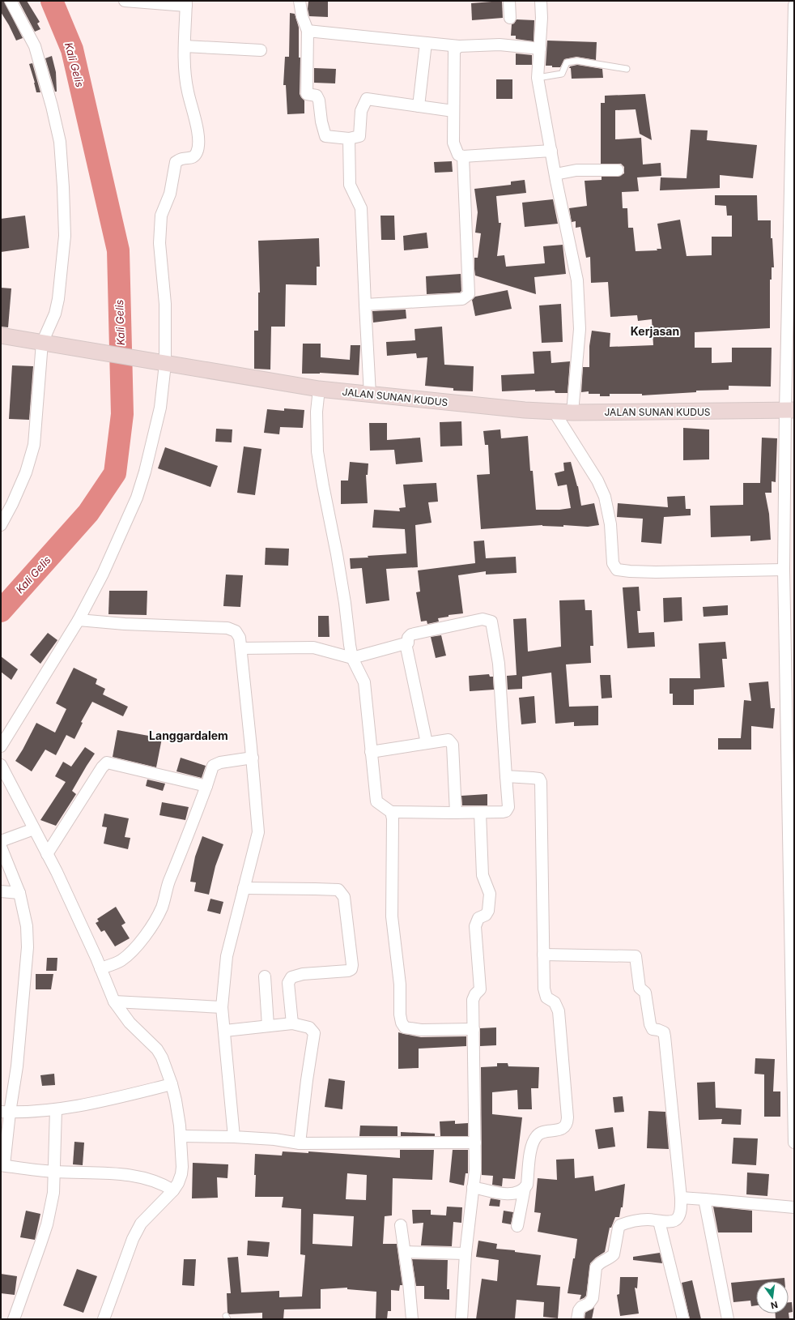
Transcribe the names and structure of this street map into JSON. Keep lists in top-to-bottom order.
{
  "streets": {
    "main road": ["JALAN SUNAN KUDUS"]
  },
  "districts": ["Kerjasan", "Langgardalem"],
  "water": ["Kali Gelis"],
  "north": "bottom"
}
